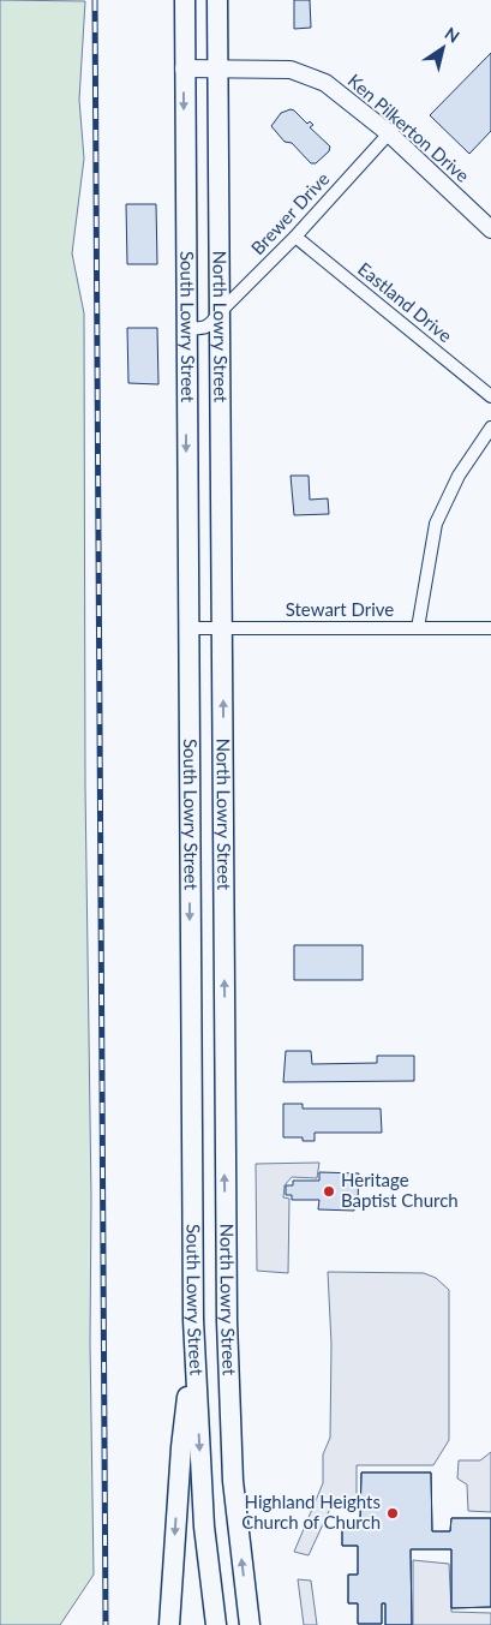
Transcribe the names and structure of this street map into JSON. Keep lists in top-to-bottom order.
{
  "streets": {
    "main road": ["South Lowry Street", "North Lowry Street"],
    "street": [
      "Ken Pilkerton Drive",
      "Brewer Drive",
      "Eastland Drive",
      "Stewart Drive"
    ]
  },
  "crossings": [
    ["Ken Pilkerton Drive", "Brewer Drive"],
    ["Ken Pilkerton Drive", "South Lowry Street"],
    ["Ken Pilkerton Drive", "North Lowry Street"],
    ["Brewer Drive", "Eastland Drive"],
    ["Brewer Drive", "South Lowry Street"],
    ["Brewer Drive", "North Lowry Street"],
    ["South Lowry Street", "Stewart Drive"],
    ["North Lowry Street", "Stewart Drive"]
  ],
  "one_way": ["South Lowry Street", "North Lowry Street"],
  "places": ["Heritage Baptist Church", "Highland Heights Church of Church"],
  "north": "top right"
}
